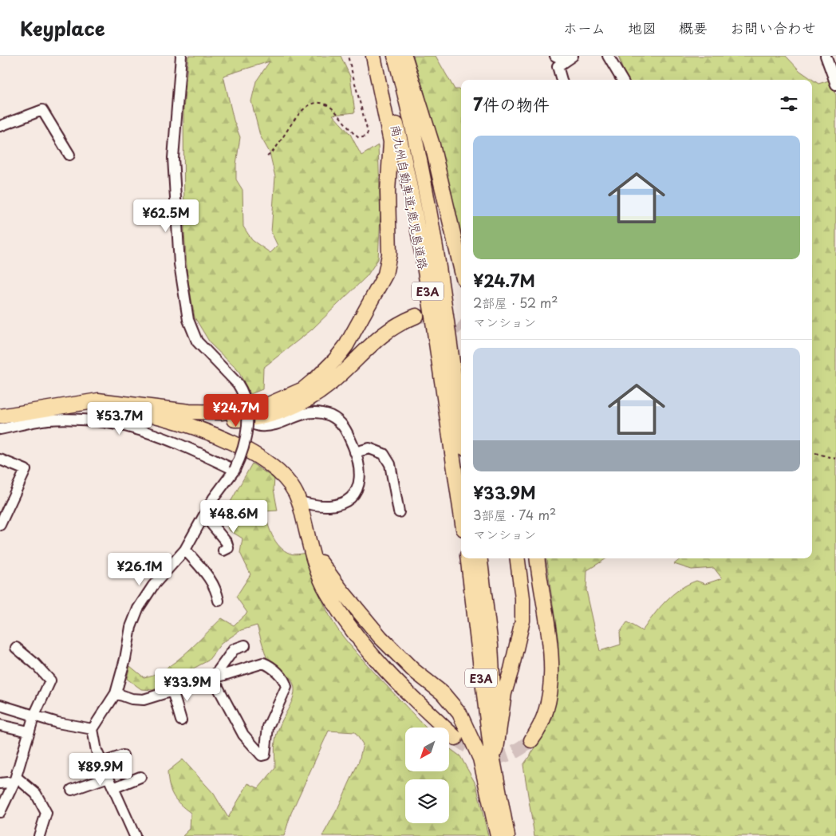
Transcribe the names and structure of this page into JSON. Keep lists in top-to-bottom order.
{
  "streets": {
    "highway": ["南九州自動車道;鹿児島道路", "E3A"]
  },
  "north": "bottom left",
  "page": {
    "header": "Keyplace",
    "nav": [
      "ホーム",
      "地図",
      "概要",
      "お問い合わせ"
    ],
    "heading": "7件の物件",
    "list": [
      {
        "name": "¥24.7M",
        "note": "2部屋 · 52 m² · マンション"
      },
      {
        "name": "¥33.9M",
        "note": "3部屋 · 74 m² · マンション"
      }
    ],
    "price": [
      "¥62.5M",
      "¥24.7M",
      "¥53.7M",
      "¥48.6M",
      "¥26.1M",
      "¥33.9M",
      "¥89.9M"
    ]
  }
}
